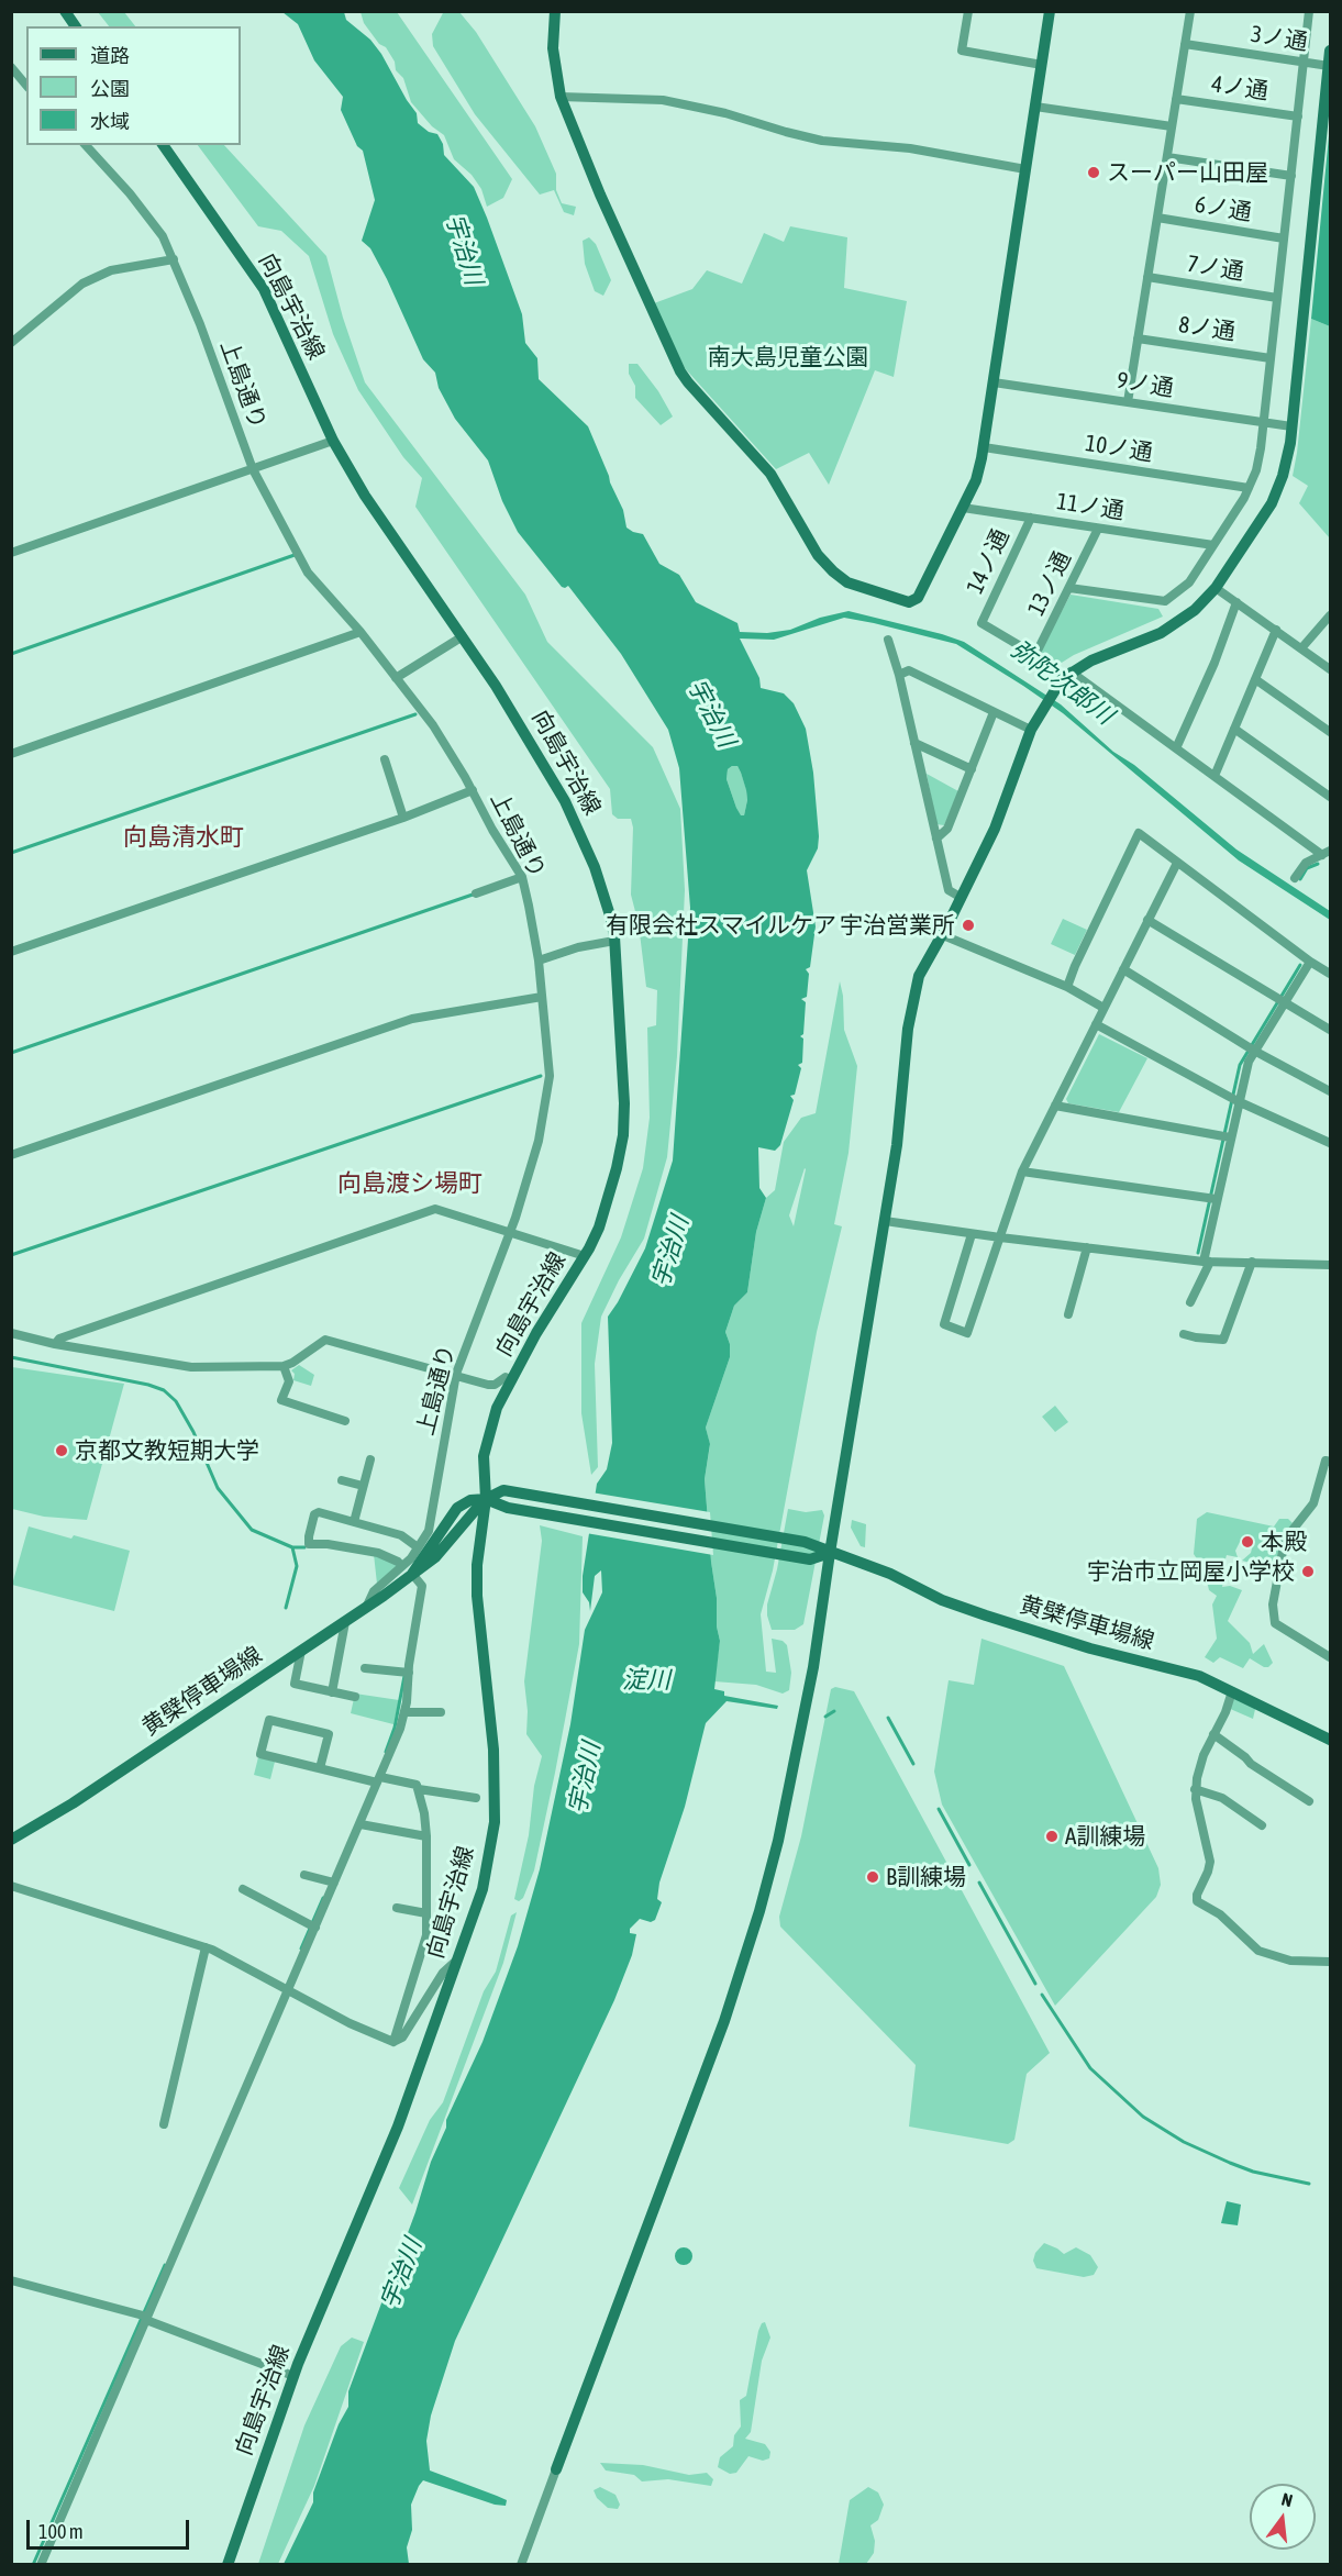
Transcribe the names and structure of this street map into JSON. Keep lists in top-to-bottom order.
{
  "streets": {
    "main road": ["向島宇治線", "黄檗停車場線"],
    "street": [
      "3ノ通",
      "4ノ通",
      "6ノ通",
      "7ノ通",
      "8ノ通",
      "上島通り",
      "9ノ通",
      "10ノ通",
      "11ノ通",
      "14ノ通",
      "13ノ通"
    ]
  },
  "crossings": [
    ["向島宇治線", "黄檗停車場線"],
    ["上島通り", "黄檗停車場線"],
    ["11ノ通", "14ノ通"],
    ["11ノ通", "13ノ通"],
    ["14ノ通", "13ノ通"]
  ],
  "districts": ["向島清水町", "向島渡シ場町"],
  "water": ["宇治川", "弥陀次郎川", "淀川"],
  "parks": ["南大島児童公園"],
  "places": [
    "スーパー山田屋",
    "有限会社スマイルケア 宇治営業所",
    "京都文教短期大学",
    "本殿",
    "宇治市立岡屋小学校",
    "A訓練場",
    "B訓練場"
  ],
  "legend": ["道路", "公園", "水域"],
  "scale_bar": "100 m",
  "north": "top"
}
